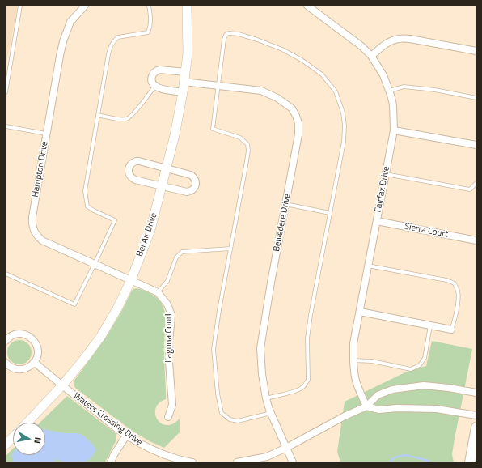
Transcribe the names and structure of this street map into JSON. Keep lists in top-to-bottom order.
{
  "streets": {
    "street": [
      "Hampton Drive",
      "Fairfax Drive",
      "Belvedere Drive",
      "Sierra Court",
      "Bel Air Drive",
      "Laguna Court",
      "Waters Crossing Drive"
    ]
  },
  "crossings": [
    ["Hampton Drive", "Bel Air Drive"],
    ["Fairfax Drive", "Sierra Court"],
    ["Belvedere Drive", "Bel Air Drive"],
    ["Bel Air Drive", "Waters Crossing Drive"]
  ],
  "north": "right"
}
